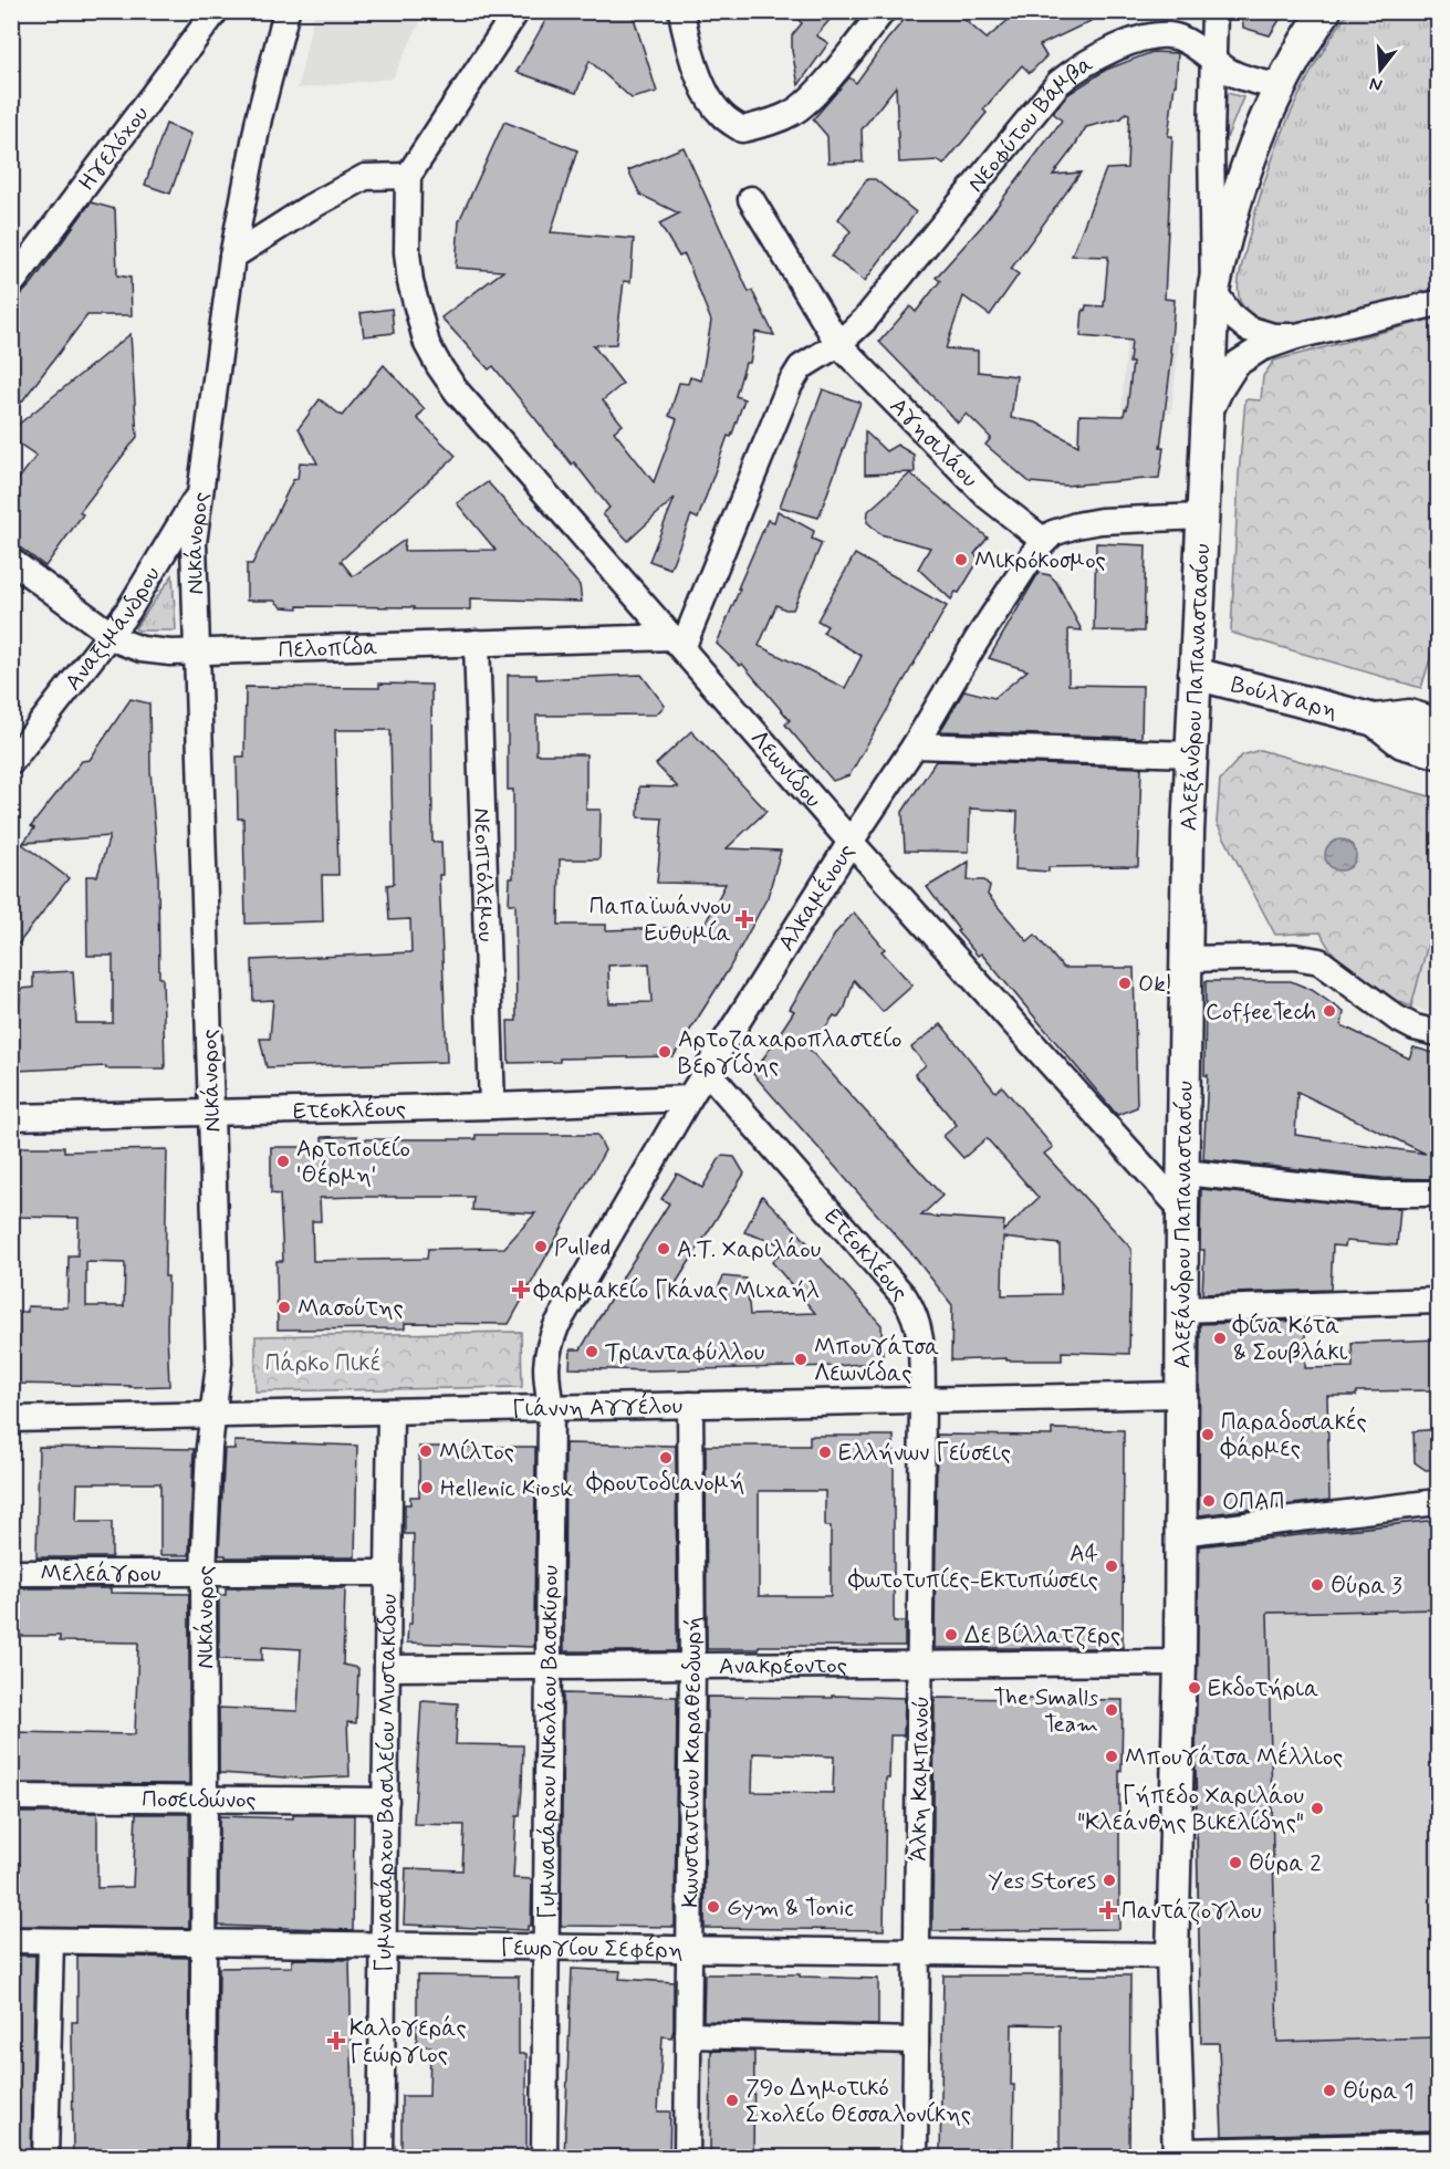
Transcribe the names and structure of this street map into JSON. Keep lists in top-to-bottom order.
{
  "streets": {
    "main road": ["Αλεξάνδρου Παπαναστασίου", "Βούλγαρη"],
    "street": [
      "Νεοφύτου Βάμβα",
      "Ηγελόχου",
      "Αγησιλάου",
      "Νικάνορος",
      "Αναξιμάνδρου",
      "Πελοπίδα",
      "Λεωνίδου",
      "Νεοπτόλεμου",
      "Αλκαμένους",
      "Ετεοκλέους",
      "Γιάννη Αγγέλου",
      "Μελεάγρου",
      "Ανακρέοντος",
      "Γυμνασιάρχου Νικολάου Βασικύρου",
      "Κωνσταντίνου Καραθεοδωρή",
      "Άλκη Καμπανού",
      "Γυμνασιάρχου Βασιλείου Μυστακίδου",
      "Ποσειδώνος",
      "Γεωργίου Σεφέρη"
    ]
  },
  "crossings": [
    ["Νεοφύτου Βάμβα", "Αγησιλάου"],
    ["Νεοφύτου Βάμβα", "Πελοπίδα"],
    ["Νεοφύτου Βάμβα", "Αλεξάνδρου Παπαναστασίου"],
    ["Νεοφύτου Βάμβα", "Λεωνίδου"],
    ["Αγησιλάου", "Αλκαμένους"],
    ["Νικάνορος", "Αναξιμάνδρου"],
    ["Νικάνορος", "Πελοπίδα"],
    ["Νικάνορος", "Ετεοκλέους"],
    ["Νικάνορος", "Γιάννη Αγγέλου"],
    ["Νικάνορος", "Μελεάγρου"],
    ["Νικάνορος", "Ποσειδώνος"],
    ["Νικάνορος", "Γεωργίου Σεφέρη"],
    ["Αναξιμάνδρου", "Πελοπίδα"],
    ["Πελοπίδα", "Λεωνίδου"],
    ["Πελοπίδα", "Νεοπτόλεμου"],
    ["Αλεξάνδρου Παπαναστασίου", "Βούλγαρη"],
    ["Αλεξάνδρου Παπαναστασίου", "Λεωνίδου"],
    ["Αλεξάνδρου Παπαναστασίου", "Αλκαμένους"],
    ["Αλεξάνδρου Παπαναστασίου", "Γιάννη Αγγέλου"],
    ["Αλεξάνδρου Παπαναστασίου", "Ανακρέοντος"],
    ["Αλεξάνδρου Παπαναστασίου", "Γεωργίου Σεφέρη"],
    ["Λεωνίδου", "Αλκαμένους"],
    ["Νεοπτόλεμου", "Ετεοκλέους"],
    ["Αλκαμένους", "Ετεοκλέους"],
    ["Αλκαμένους", "Γιάννη Αγγέλου"],
    ["Αλκαμένους", "Γυμνασιάρχου Νικολάου Βασικύρου"],
    ["Ετεοκλέους", "Γιάννη Αγγέλου"],
    ["Ετεοκλέους", "Άλκη Καμπανού"],
    ["Γιάννη Αγγέλου", "Γυμνασιάρχου Νικολάου Βασικύρου"],
    ["Γιάννη Αγγέλου", "Κωνσταντίνου Καραθεοδωρή"],
    ["Γιάννη Αγγέλου", "Άλκη Καμπανού"],
    ["Γιάννη Αγγέλου", "Γυμνασιάρχου Βασιλείου Μυστακίδου"],
    ["Μελεάγρου", "Γυμνασιάρχου Βασιλείου Μυστακίδου"],
    ["Ανακρέοντος", "Γυμνασιάρχου Νικολάου Βασικύρου"],
    ["Ανακρέοντος", "Κωνσταντίνου Καραθεοδωρή"],
    ["Ανακρέοντος", "Άλκη Καμπανού"],
    ["Ανακρέοντος", "Γυμνασιάρχου Βασιλείου Μυστακίδου"],
    ["Γυμνασιάρχου Νικολάου Βασικύρου", "Γεωργίου Σεφέρη"],
    ["Κωνσταντίνου Καραθεοδωρή", "Γεωργίου Σεφέρη"],
    ["Άλκη Καμπανού", "Γεωργίου Σεφέρη"],
    ["Γυμνασιάρχου Βασιλείου Μυστακίδου", "Ποσειδώνος"],
    ["Γυμνασιάρχου Βασιλείου Μυστακίδου", "Γεωργίου Σεφέρη"]
  ],
  "parks": ["Πάρκο Πικέ"],
  "places": {
    "other": [
      "Μικρόκοσμος",
      "Ok!",
      "CoffeeTech",
      "Αρτοζαχαροπλαστείο Βεργίδης",
      "Αρτοποιείο 'Θέρμη'",
      "Pulled",
      "Α.Τ. Χαριλάου",
      "Μασούτης",
      "Φίνα Κότα & Σουβλάκι",
      "Τριανταφύλλου",
      "Μπουγάτσα Λεωνίδας",
      "Παραδοσιακές Φάρμες",
      "Μίλτος",
      "Ελλήνων Γεύσεις",
      "Φρουτοδιανομή",
      "Hellenic Kiosk",
      "ΟΠΑΠ",
      "Α4 Φωτοτυπίες-Εκτυπώσεις",
      "Θύρα 3",
      "Δε Βίλλατζερς",
      "Εκδοτήρια",
      "The Smalls Team",
      "Μπουγάτσα Μέλλιος",
      "Γήπεδο Χαριλάου \"Κλεάνθης Βικελίδης\"",
      "Θύρα 2",
      "Yes Stores",
      "Gym & Tonic",
      "Θύρα 1",
      "79ο Δημοτικό Σχολείο Θεσσαλονίκης"
    ],
    "health": [
      "Παπαϊωάννου Ευθυμία",
      "Φαρμακείο Γκάνας Μιχαήλ",
      "Παντάζογλου",
      "Καλογεράς Γεώργιος"
    ]
  },
  "north": "bottom"
}
